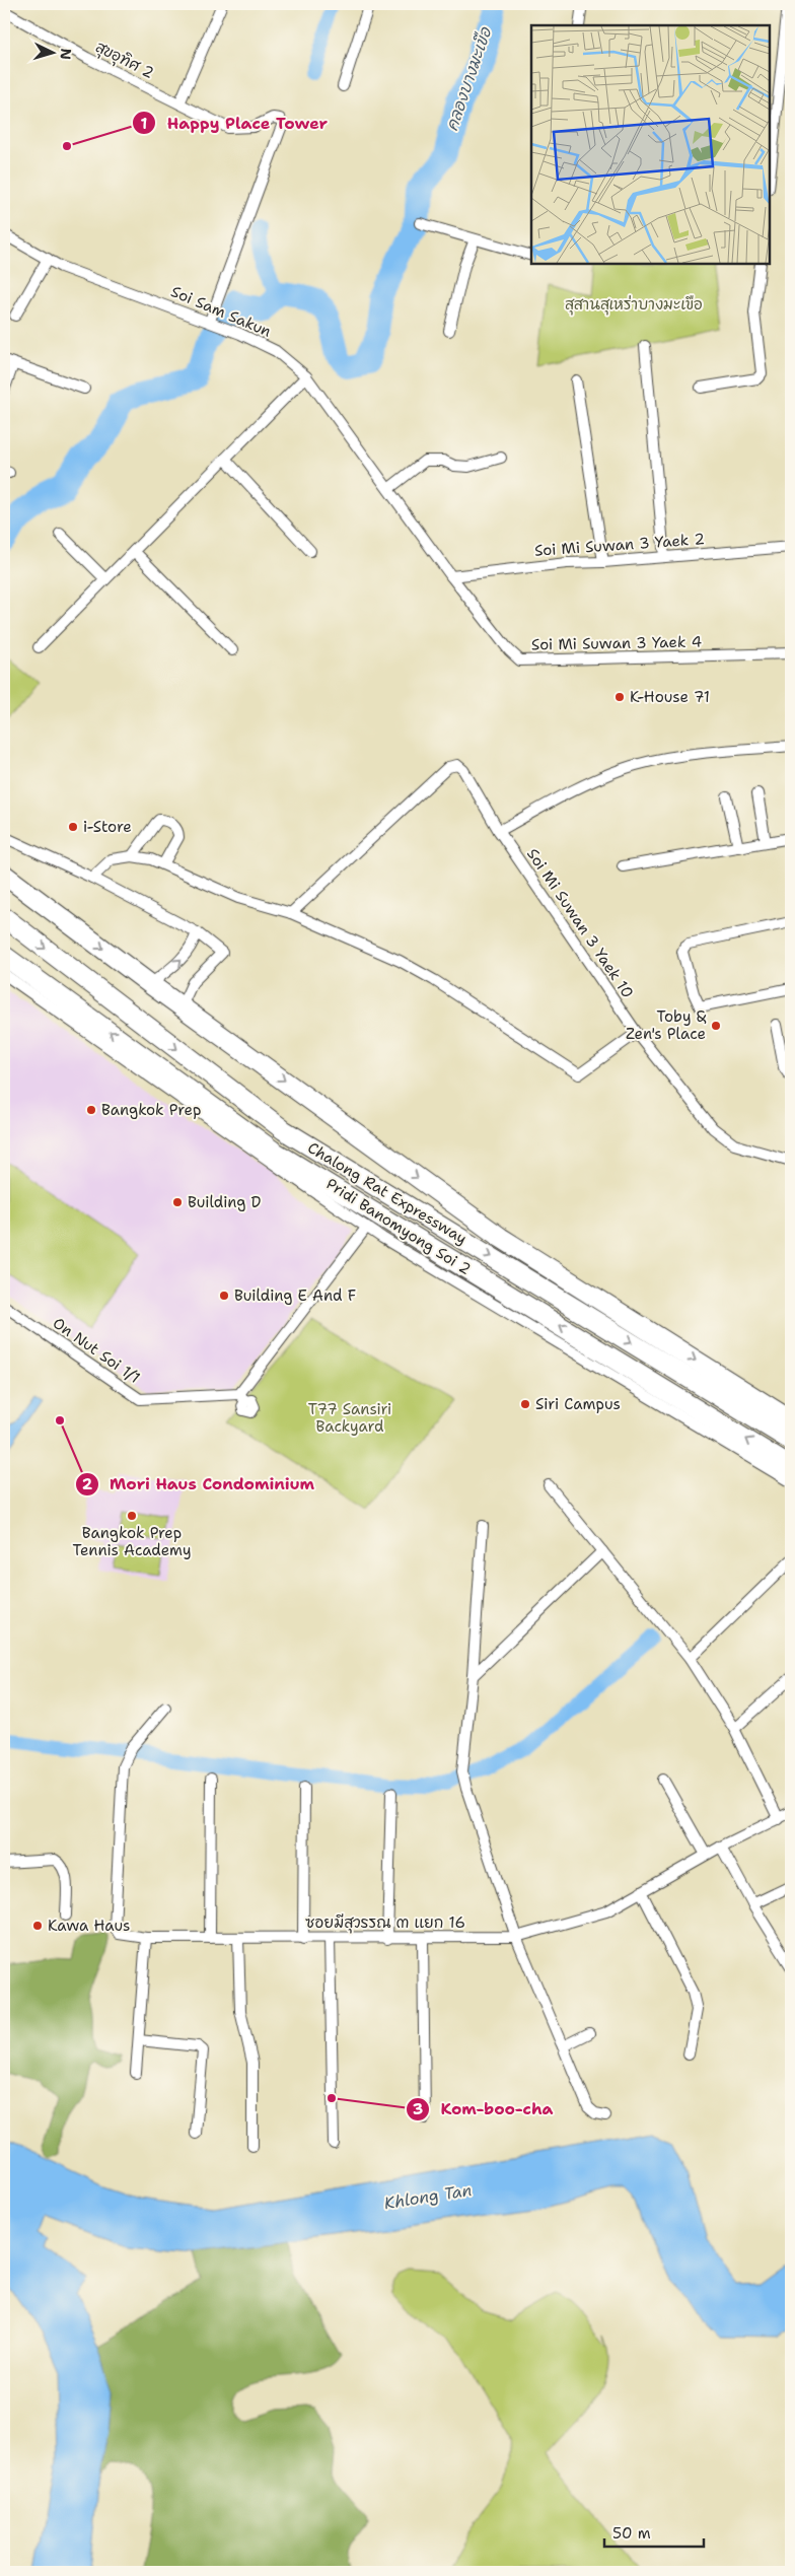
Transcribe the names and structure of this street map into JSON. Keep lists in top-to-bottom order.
{
  "streets": {
    "highway": ["Chalong Rat Expressway"],
    "street": [
      "สุขอุทิศ 2",
      "Soi Sam Sakun",
      "Soi Mi Suwan 3 Yaek 2",
      "Soi Mi Suwan 3 Yaek 4",
      "Soi Mi Suwan 3 Yaek 10",
      "Pridi Banomyong Soi 2",
      "On Nut Soi 1/1",
      "ซอยมีสุวรรณ ๓ แยก 16"
    ]
  },
  "crossings": [
    ["สุขอุทิศ 2", "Soi Sam Sakun"],
    ["Soi Sam Sakun", "Soi Mi Suwan 3 Yaek 2"],
    ["Soi Sam Sakun", "Soi Mi Suwan 3 Yaek 4"],
    ["Soi Mi Suwan 3 Yaek 2", "Soi Mi Suwan 3 Yaek 4"],
    ["Pridi Banomyong Soi 2", "On Nut Soi 1/1"]
  ],
  "water": ["คลองบางมะเขือ", "Khlong Tan"],
  "parks": ["สุสานสุเหร่าบางมะเขือ", "T77 Sansiri Backyard"],
  "places": [
    "Happy Place Tower",
    "K-House 71",
    "i-Store",
    "Toby & Zen's Place",
    "Bangkok Prep",
    "Building D",
    "Building E And F",
    "Siri Campus",
    "Mori Haus Condominium",
    "Bangkok Prep Tennis Academy",
    "Kawa Haus",
    "Kom-boo-cha"
  ],
  "scale_bar": "50 m",
  "north": "right"
}
